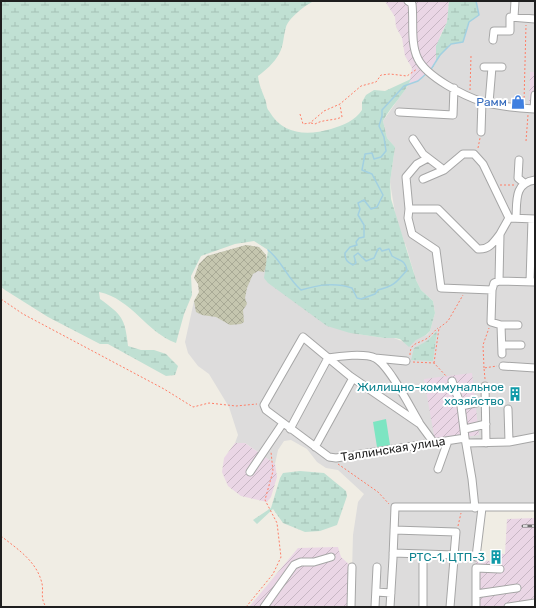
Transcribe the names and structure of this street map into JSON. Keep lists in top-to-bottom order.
{
  "streets": {
    "street": ["Таллинская улица"]
  },
  "places": {
    "shop": ["Рамм"],
    "building": ["Жилищно-коммунальное хозяйство", "РТС-1, ЦТП-3"]
  }
}
